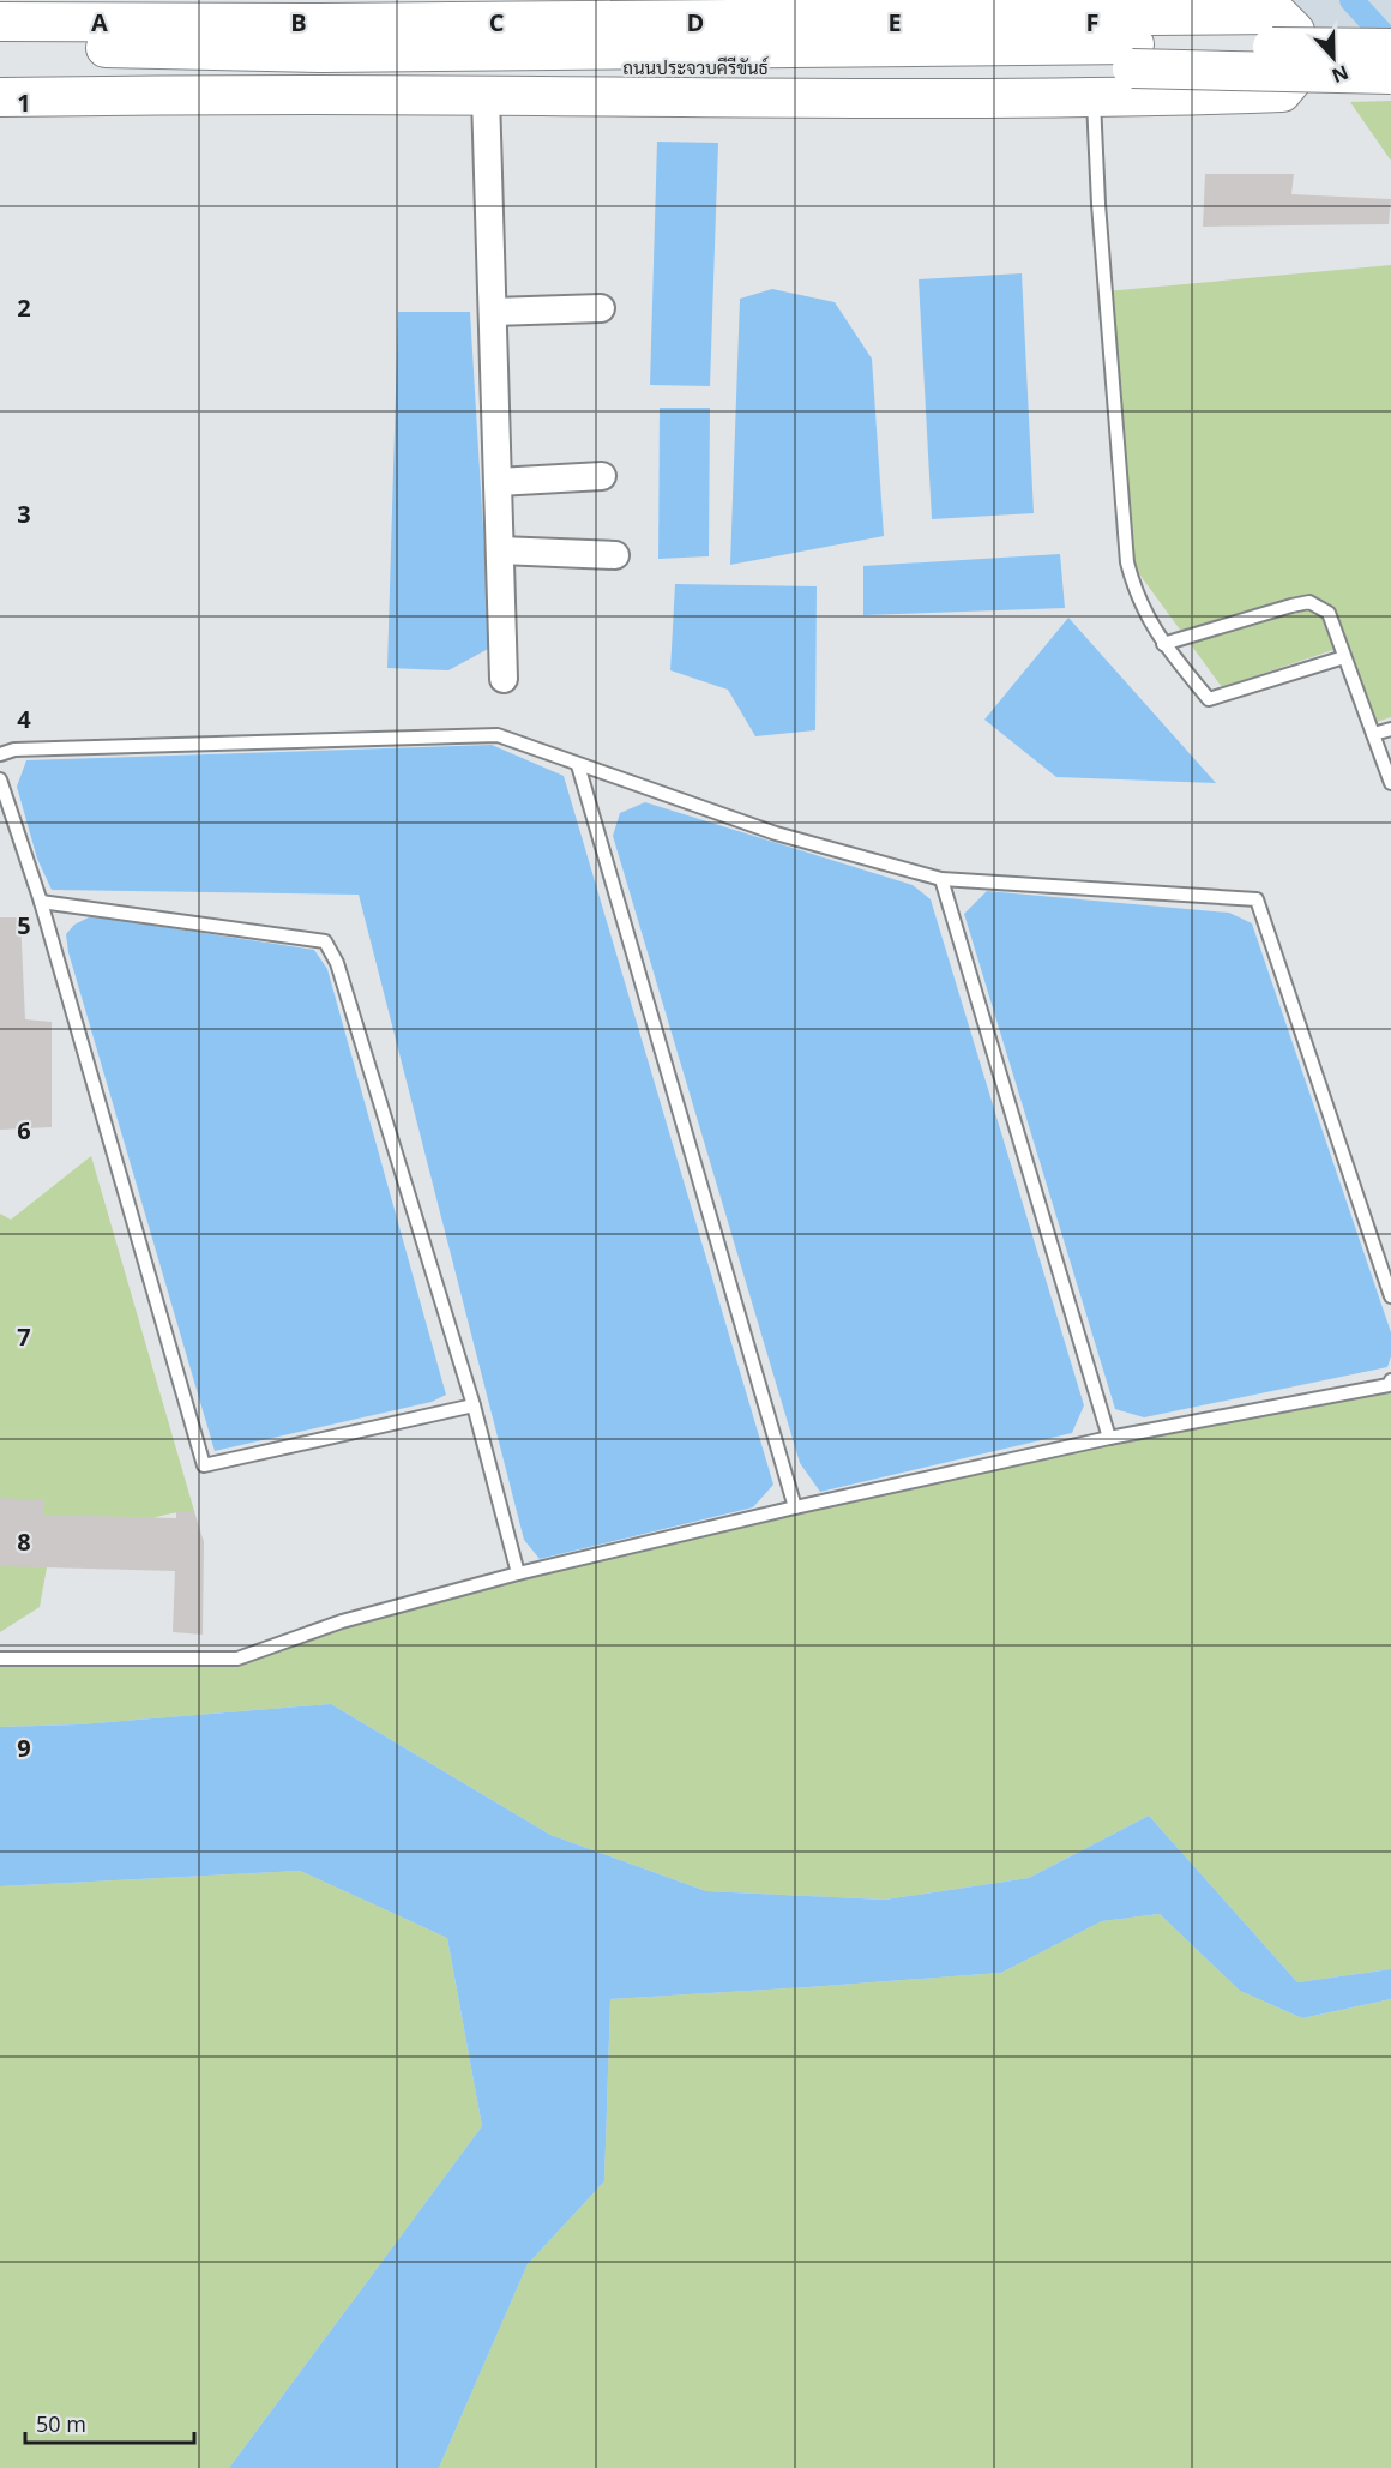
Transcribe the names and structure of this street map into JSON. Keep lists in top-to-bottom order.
{
  "streets": {
    "main road": ["ถนนประจวบคีรีขันธ์"]
  },
  "scale_bar": "50 m",
  "north": "bottom",
  "grid": {
    "columns": [
      "A",
      "B",
      "C",
      "D",
      "E",
      "F"
    ],
    "rows": [
      "1",
      "2",
      "3",
      "4",
      "5",
      "6",
      "7",
      "8",
      "9"
    ]
  }
}
